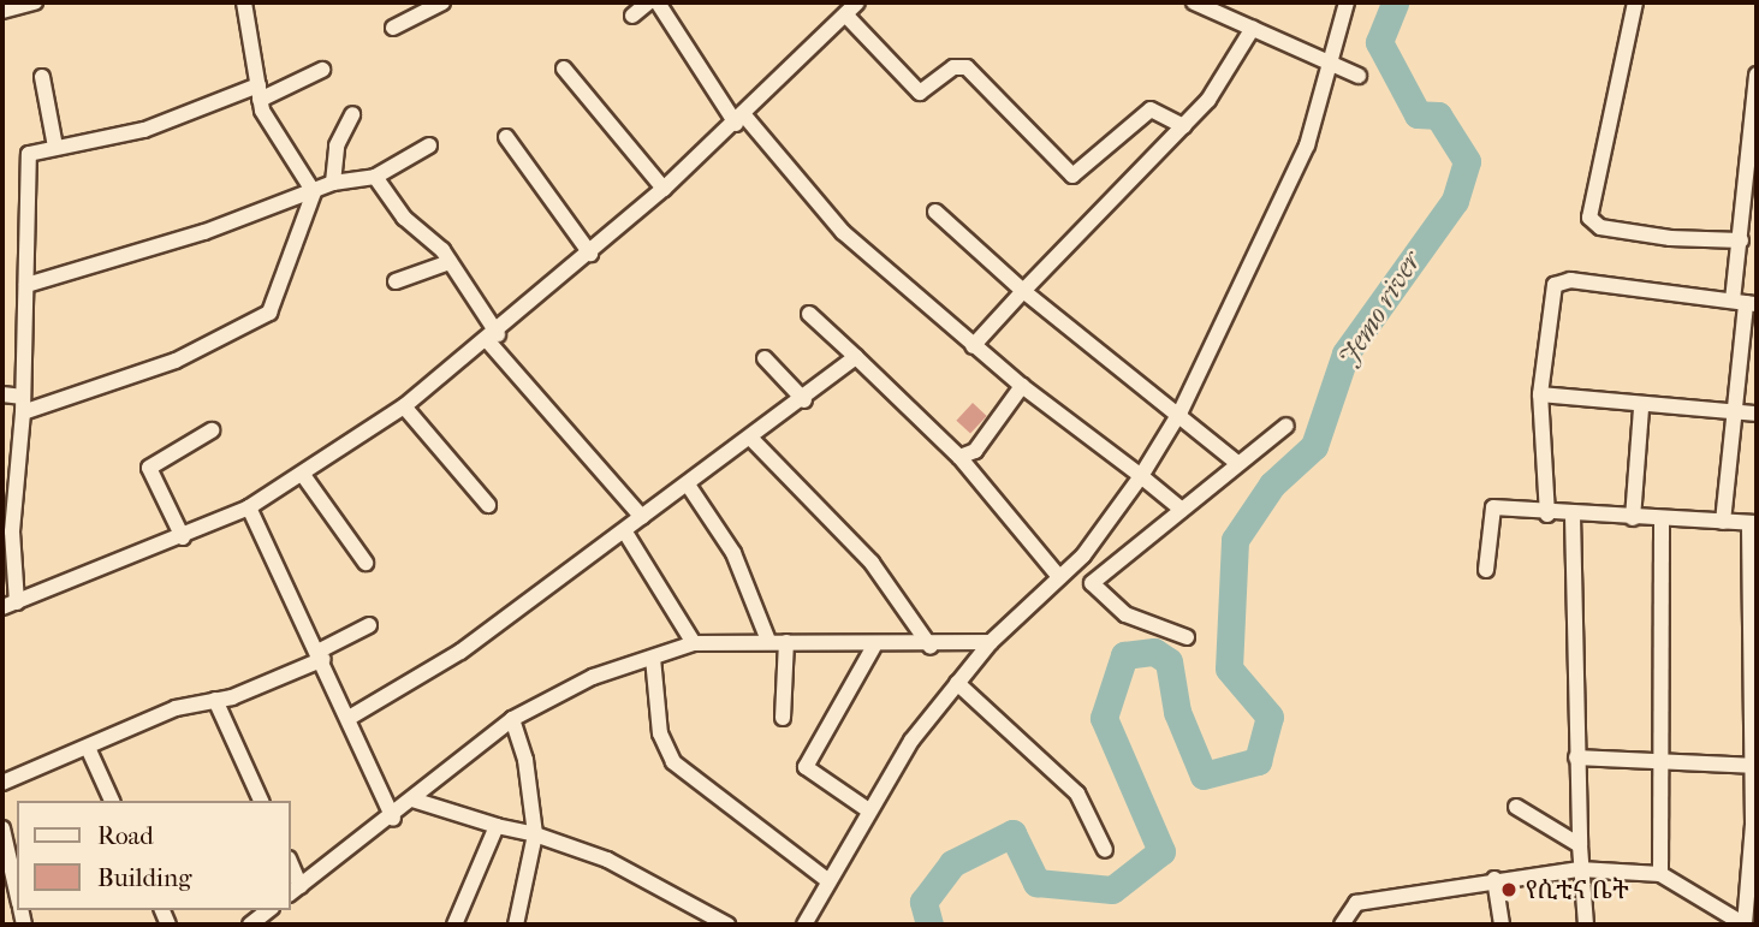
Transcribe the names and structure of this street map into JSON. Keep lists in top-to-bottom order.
{
  "water": ["Jemo river"],
  "places": ["የሲቲና ቤት"],
  "legend": ["Road", "Building"]
}
